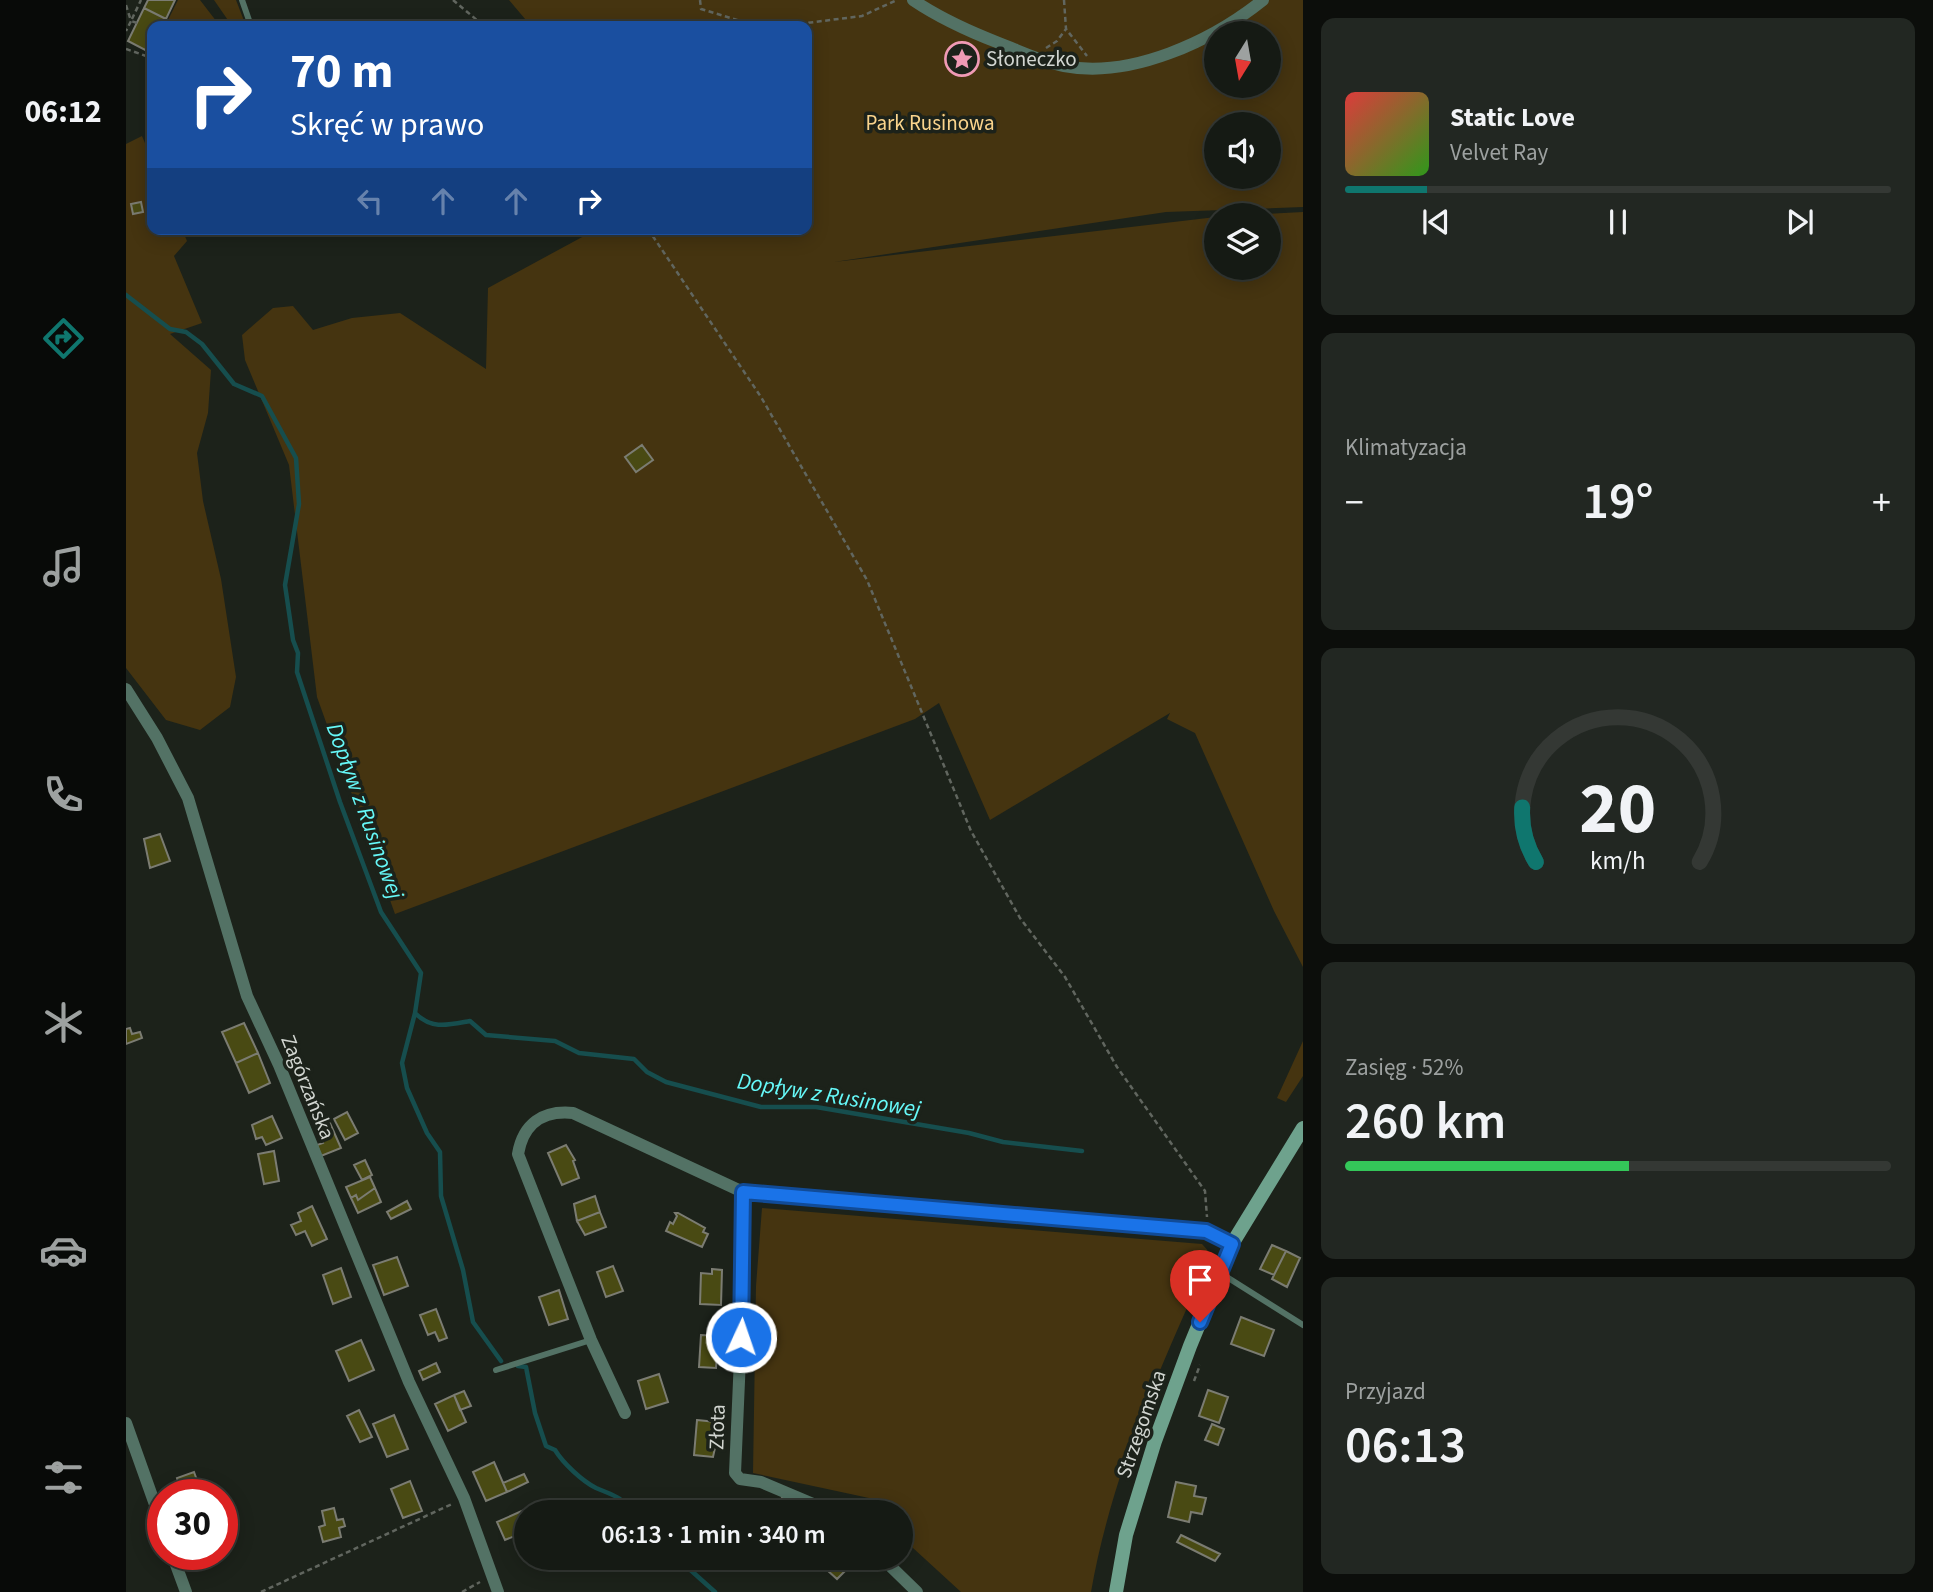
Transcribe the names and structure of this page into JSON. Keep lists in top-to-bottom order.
{
  "streets": {
    "main road": ["Strzegomska"],
    "street": ["Zagórzańska", "Złota"]
  },
  "water": ["Dopływ z Rusinowej"],
  "parks": ["Park Rusinowa"],
  "places": {
    "place": ["Słoneczko"]
  },
  "north": "bottom",
  "page": {
    "tabs": "06:12",
    "turn": ["70 m", "Skręć w prawo"],
    "song": ["Static Love", "Velvet Ray"],
    "tile": [
      "Klimatyzacja",
      ["Zasięg · 52%", "260 km"],
      ["Przyjazd", "06:13"]
    ],
    "heat": ["−", "19°", "+"],
    "limit": "30",
    "trip": "06:13 · 1 min · 340 m",
    "gauge": ["20", "km/h"]
  }
}
